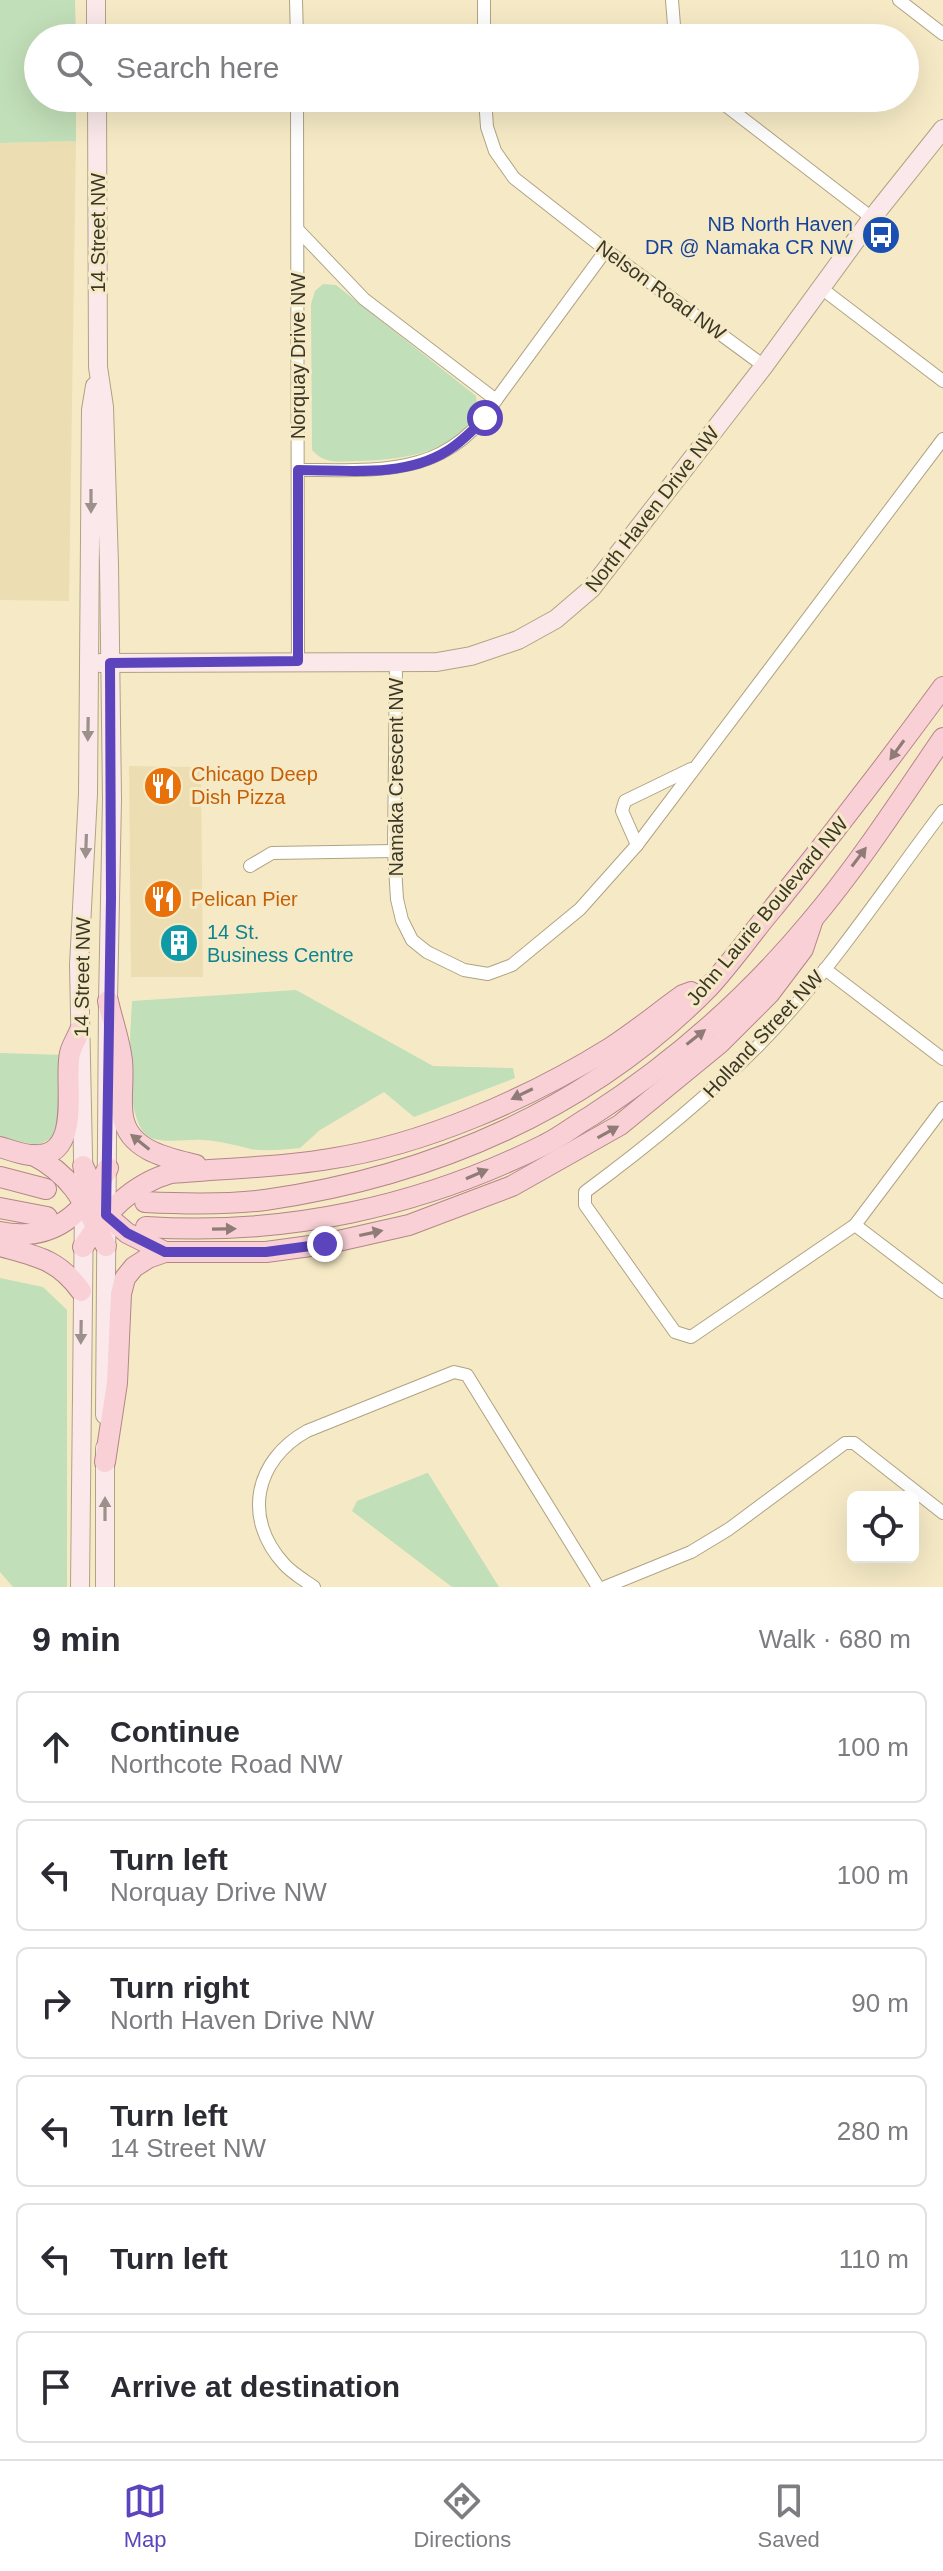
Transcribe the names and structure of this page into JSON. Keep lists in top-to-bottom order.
{
  "streets": {
    "main road": ["14 Street NW", "North Haven Drive NW", "John Laurie Boulevard NW"],
    "street": [
      "Nelson Road NW",
      "Norquay Drive NW",
      "Namaka Crescent NW",
      "Holland Street NW"
    ]
  },
  "crossings": [
    ["14 Street NW", "North Haven Drive NW"],
    ["Nelson Road NW", "North Haven Drive NW"],
    ["Norquay Drive NW", "North Haven Drive NW"],
    ["North Haven Drive NW", "Namaka Crescent NW"]
  ],
  "places": {
    "bus stop": ["NB North Haven DR @ Namaka CR NW"],
    "restaurant": ["Chicago Deep Dish Pizza", "Pelican Pier"],
    "building": ["14 St. Business Centre"]
  },
  "page": {
    "search": "Search here",
    "heading": ["9 min", "Walk · 680 m"],
    "list": [
      ["Continue", "Northcote Road NW", "100 m"],
      ["Turn left", "Norquay Drive NW", "100 m"],
      ["Turn right", "North Haven Drive NW", "90 m"],
      ["Turn left", "14 Street NW", "280 m"],
      ["Turn left", "110 m"],
      "Arrive at destination"
    ],
    "nav": ["Map", "Directions", "Saved"]
  }
}
